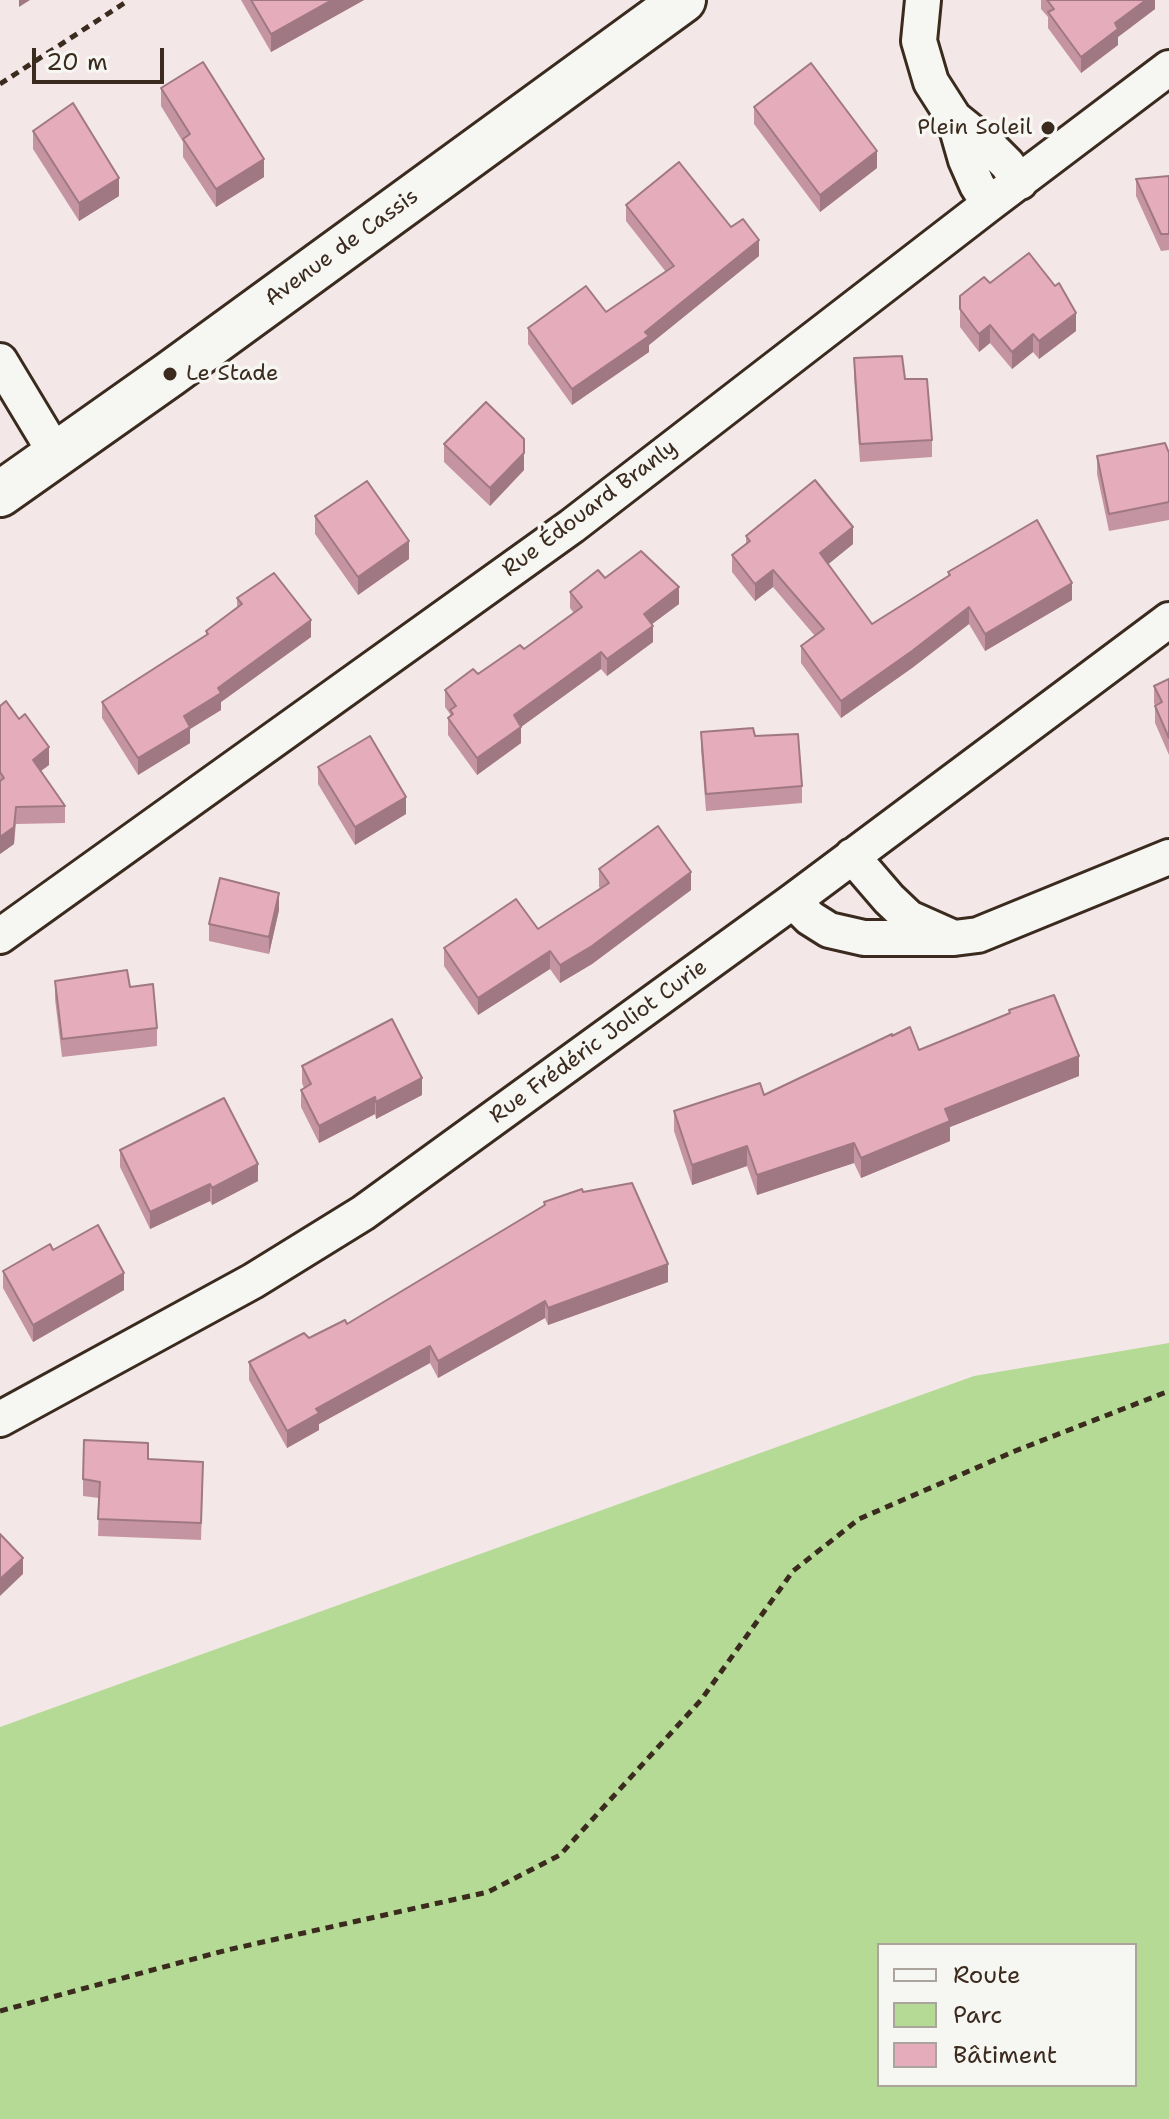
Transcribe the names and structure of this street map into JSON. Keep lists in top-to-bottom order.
{
  "streets": {
    "main road": ["Avenue de Cassis"],
    "street": ["Rue Édouard Branly", "Rue Frédéric Joliot Curie"]
  },
  "places": ["Plein Soleil", "Le Stade"],
  "legend": ["Route", "Parc", "Bâtiment"],
  "scale_bar": "20 m"
}
